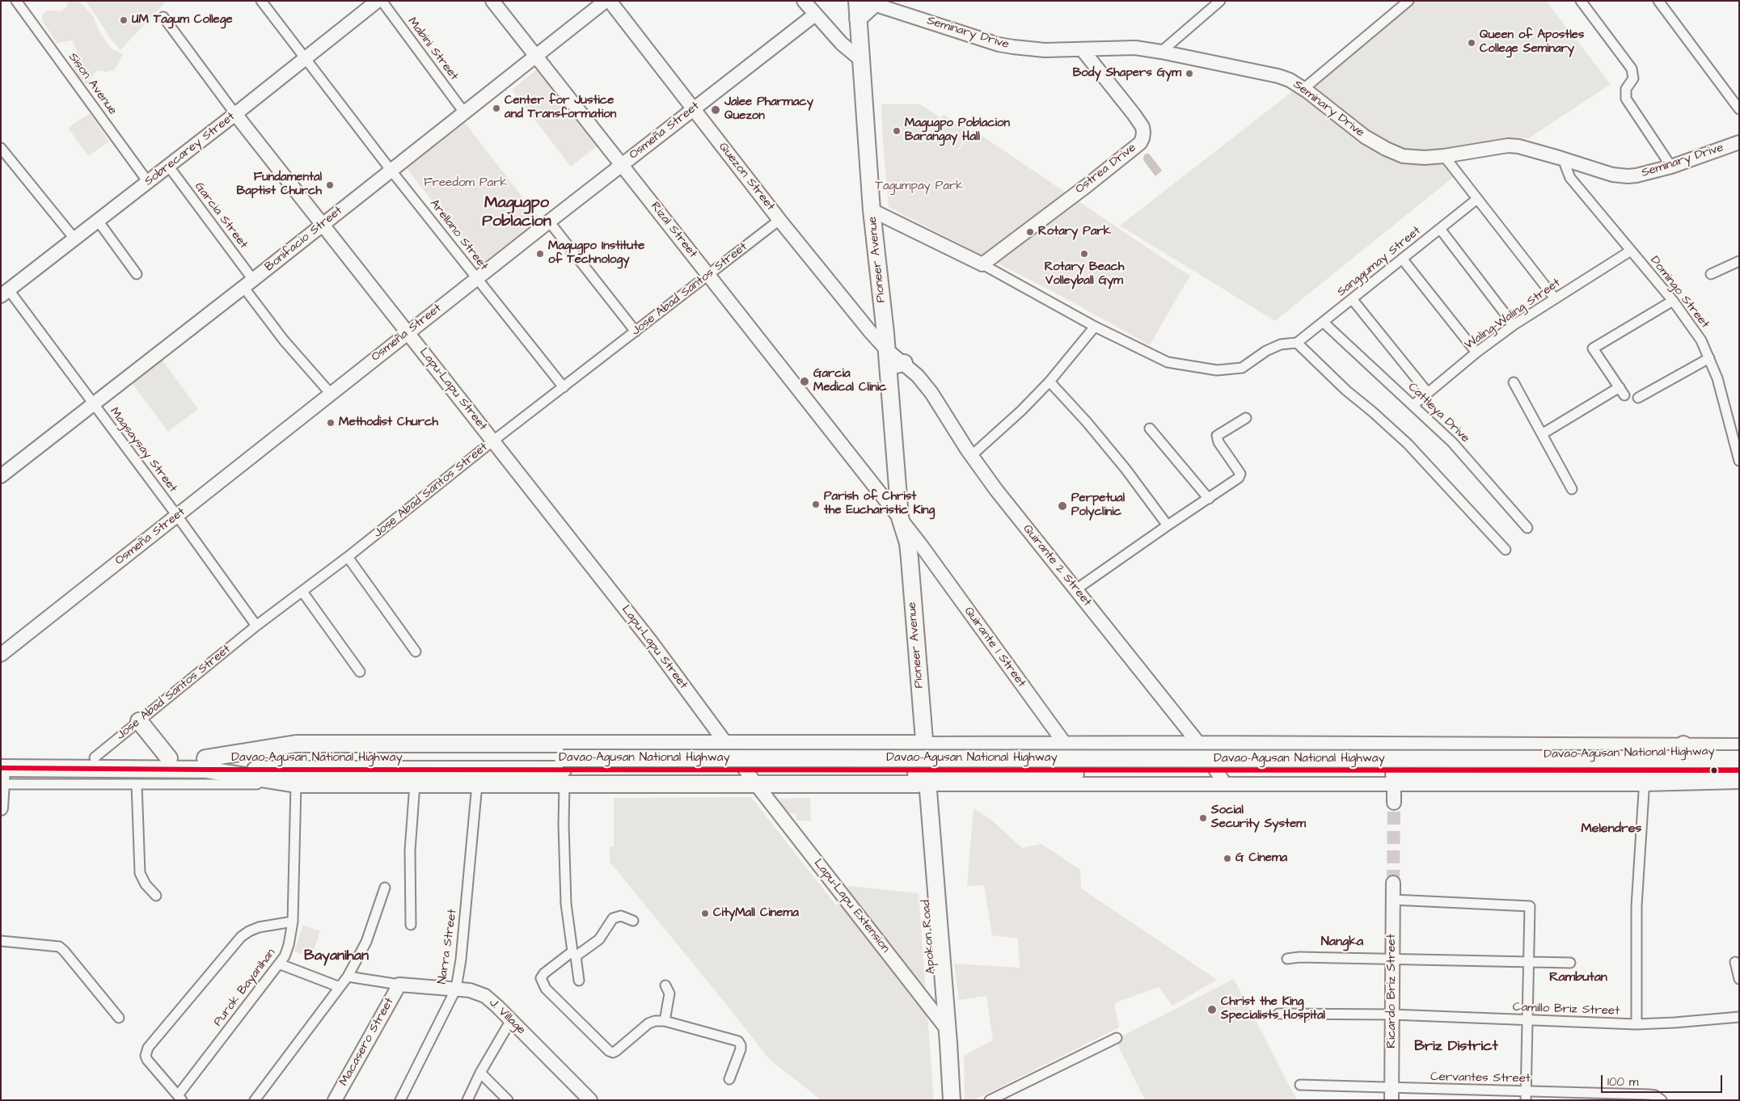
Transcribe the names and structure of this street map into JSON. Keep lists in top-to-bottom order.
{
  "streets": {
    "highway": ["Pioneer Avenue", "Davao-Agusan National Highway", "Apokon Road"],
    "street": [
      "Seminary Drive",
      "Mabini Street",
      "Sison Avenue",
      "Osmeña Street",
      "Sobrecarey Street",
      "Ostrea Drive",
      "Quezon Street",
      "Garcia Street",
      "Rizal Street",
      "Arellano Street",
      "Bonifacio Street",
      "Sanggumay Street",
      "Jose Abad Santos Street",
      "Domingo Street",
      "Waling-Waling Street",
      "Lapu-Lapu Street",
      "Cattleya Drive",
      "Magsaysay Street",
      "Quirante 2 Street",
      "Quirante 1 Street",
      "Lapu-Lapu Extension",
      "Narra Street",
      "Purok Bayanihan",
      "Ricardo Briz Street",
      "Camillo Briz Street",
      "J. Village",
      "Macasero Street",
      "Cervantes Street"
    ]
  },
  "crossings": [
    ["Seminary Drive", "Ostrea Drive"],
    ["Seminary Drive", "Domingo Street"],
    ["Mabini Street", "Bonifacio Street"],
    ["Sison Avenue", "Sobrecarey Street"],
    ["Osmeña Street", "Quezon Street"],
    ["Osmeña Street", "Garcia Street"],
    ["Osmeña Street", "Rizal Street"],
    ["Osmeña Street", "Arellano Street"],
    ["Osmeña Street", "Lapu-Lapu Street"],
    ["Osmeña Street", "Magsaysay Street"],
    ["Sobrecarey Street", "Garcia Street"],
    ["Sobrecarey Street", "Arellano Street"],
    ["Sobrecarey Street", "Lapu-Lapu Street"],
    ["Sobrecarey Street", "Magsaysay Street"],
    ["Quezon Street", "Pioneer Avenue"],
    ["Quezon Street", "Jose Abad Santos Street"],
    ["Garcia Street", "Bonifacio Street"],
    ["Rizal Street", "Bonifacio Street"],
    ["Rizal Street", "Pioneer Avenue"],
    ["Rizal Street", "Jose Abad Santos Street"],
    ["Rizal Street", "Quirante 1 Street"],
    ["Arellano Street", "Bonifacio Street"],
    ["Arellano Street", "Jose Abad Santos Street"],
    ["Bonifacio Street", "Lapu-Lapu Street"],
    ["Bonifacio Street", "Magsaysay Street"],
    ["Pioneer Avenue", "Quirante 2 Street"],
    ["Pioneer Avenue", "Quirante 1 Street"],
    ["Pioneer Avenue", "Davao-Agusan National Highway"],
    ["Pioneer Avenue", "Apokon Road"],
    ["Sanggumay Street", "Cattleya Drive"],
    ["Jose Abad Santos Street", "Lapu-Lapu Street"],
    ["Jose Abad Santos Street", "Magsaysay Street"],
    ["Jose Abad Santos Street", "Davao-Agusan National Highway"],
    ["Domingo Street", "Waling-Waling Street"],
    ["Waling-Waling Street", "Cattleya Drive"],
    ["Lapu-Lapu Street", "Davao-Agusan National Highway"],
    ["Lapu-Lapu Street", "Lapu-Lapu Extension"],
    ["Quirante 1 Street", "Davao-Agusan National Highway"],
    ["Davao-Agusan National Highway", "Lapu-Lapu Extension"],
    ["Davao-Agusan National Highway", "Apokon Road"],
    ["Davao-Agusan National Highway", "Narra Street"],
    ["Davao-Agusan National Highway", "Purok Bayanihan"],
    ["Lapu-Lapu Extension", "Apokon Road"],
    ["Narra Street", "J. Village"],
    ["Ricardo Briz Street", "Camillo Briz Street"],
    ["Ricardo Briz Street", "Cervantes Street"],
    ["J. Village", "Macasero Street"]
  ],
  "districts": [
    "Magugpo Poblacion",
    "Melendres",
    "Nangka",
    "Bayanihan",
    "Rambutan",
    "Briz District"
  ],
  "parks": ["Freedom Park", "Tagumpay Park"],
  "places": [
    "UM Tagum College",
    "Queen of Apostles College Seminary",
    "Body Shapers Gym",
    "Center for Justice and Transformation",
    "Jalee Pharmacy Quezon",
    "Magugpo Poblacion Barangay Hall",
    "Fundamental Baptist Church",
    "Rotary Park",
    "Magugpo Institute of Technology",
    "Rotary Beach Volleyball Gym",
    "Garcia Medical Clinic",
    "Methodist Church",
    "Parish of Christ the Eucharistic King",
    "Perpetual Polyclinic",
    "Social Security System",
    "G Cinema",
    "CityMall Cinema",
    "Christ the King Specialists Hospital"
  ],
  "scale_bar": "100 m"
}
